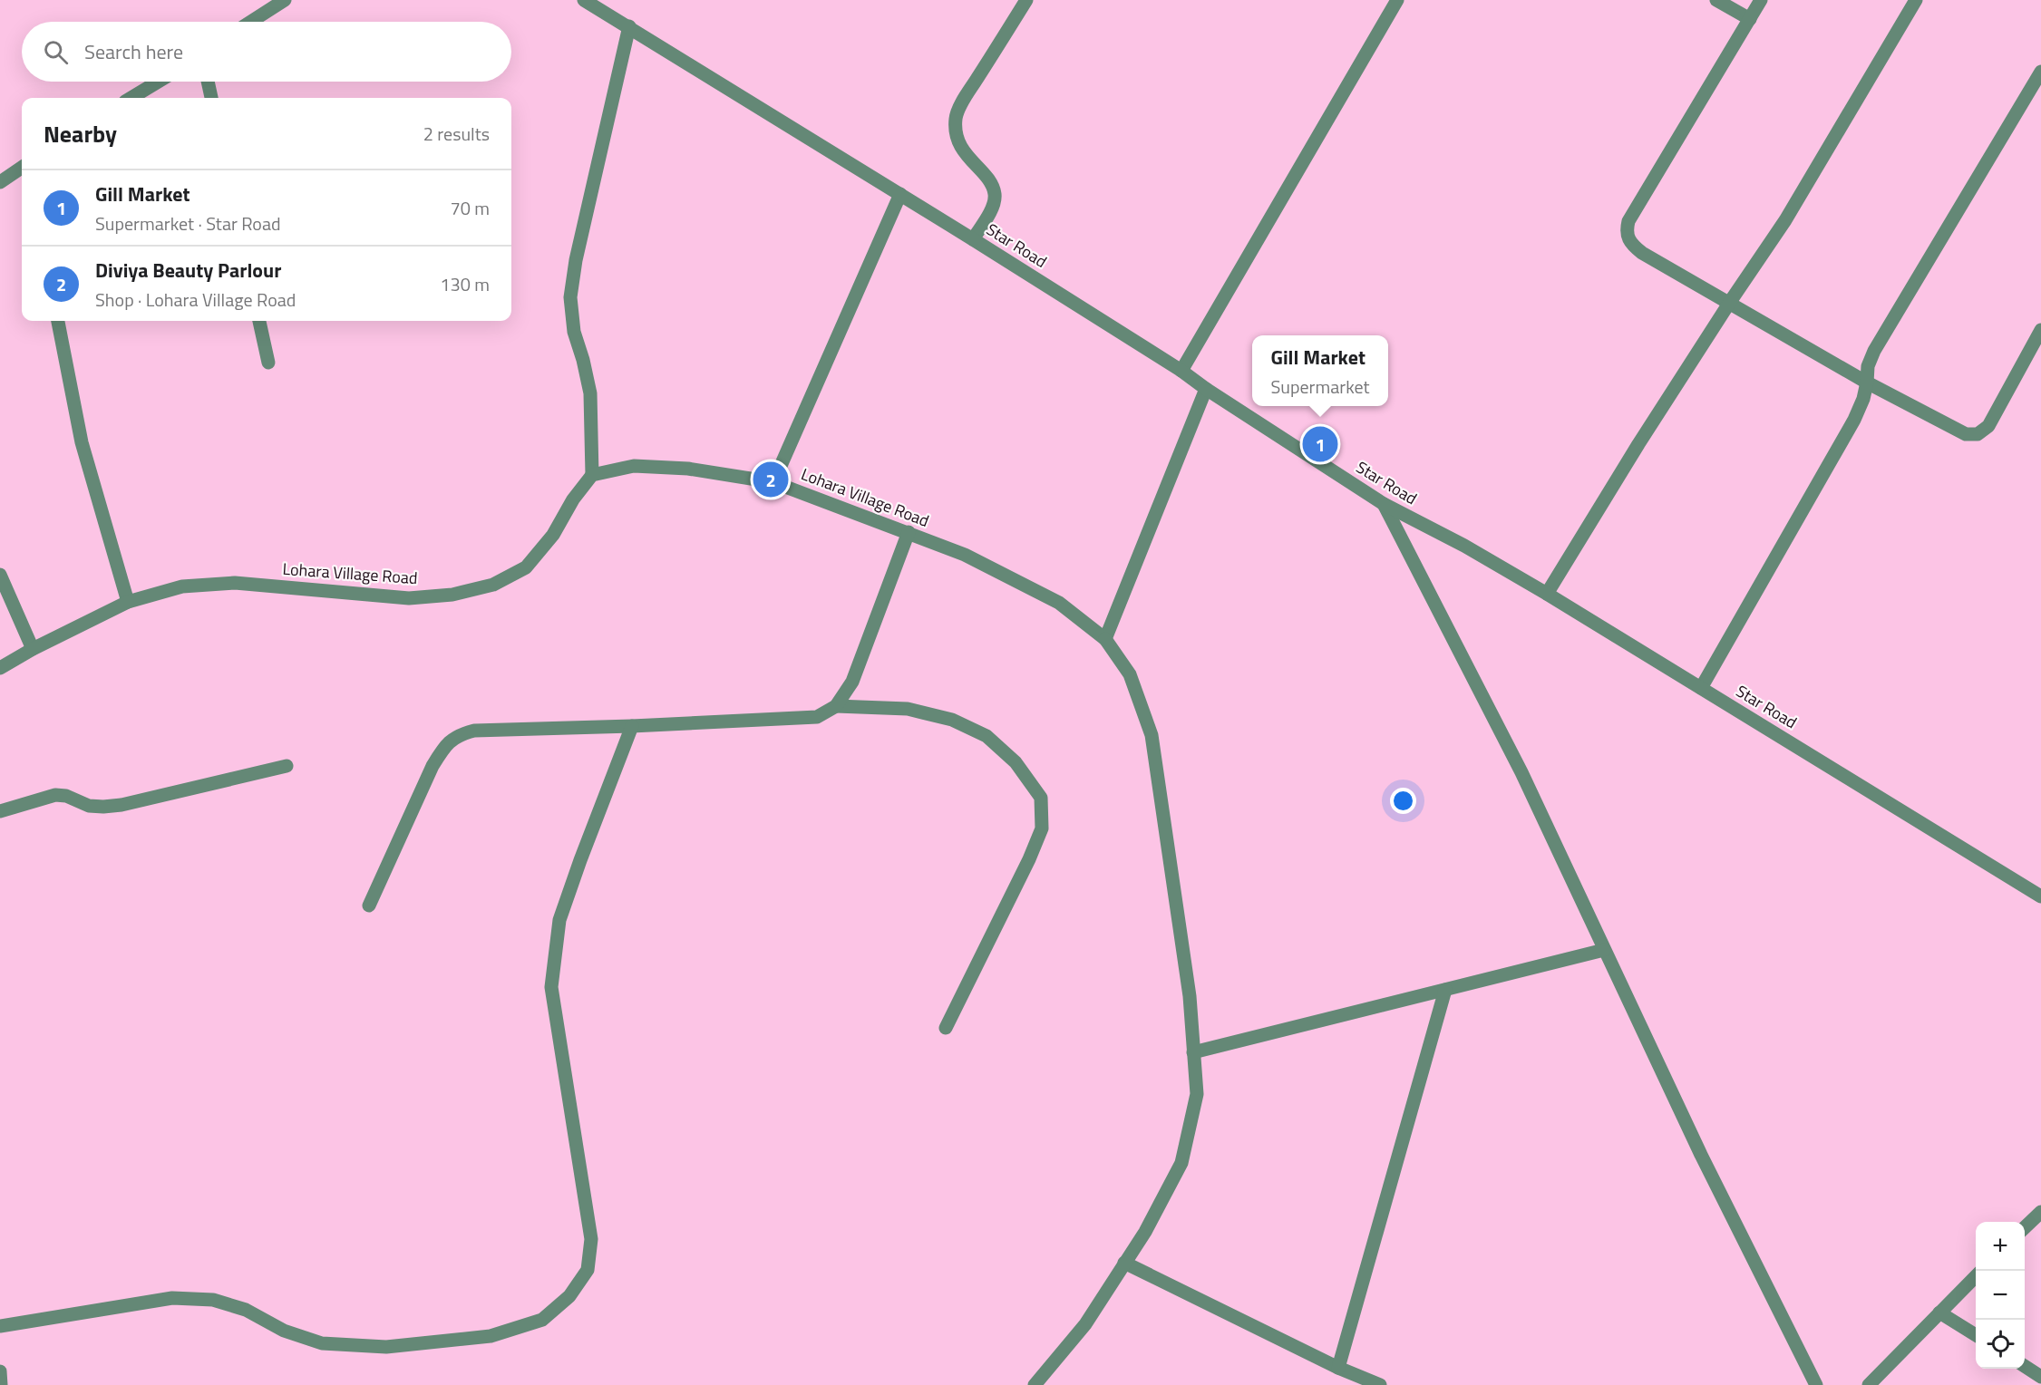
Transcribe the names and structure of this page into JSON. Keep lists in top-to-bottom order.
{
  "streets": {
    "street": ["Star Road", "Lohara Village Road"]
  },
  "page": {
    "search": "Search here",
    "heading": ["Nearby", "2 results"],
    "list": [
      {
        "mark": "1",
        "name": "Gill Market",
        "note": "Supermarket · Star Road",
        "value": "70 m"
      },
      {
        "mark": "2",
        "name": "Diviya Beauty Parlour",
        "note": "Shop · Lohara Village Road",
        "value": "130 m"
      }
    ],
    "popup": ["Gill Market", "Supermarket"],
    "pins": ["1", "2"],
    "map_buttons": ["+", "−"]
  }
}
